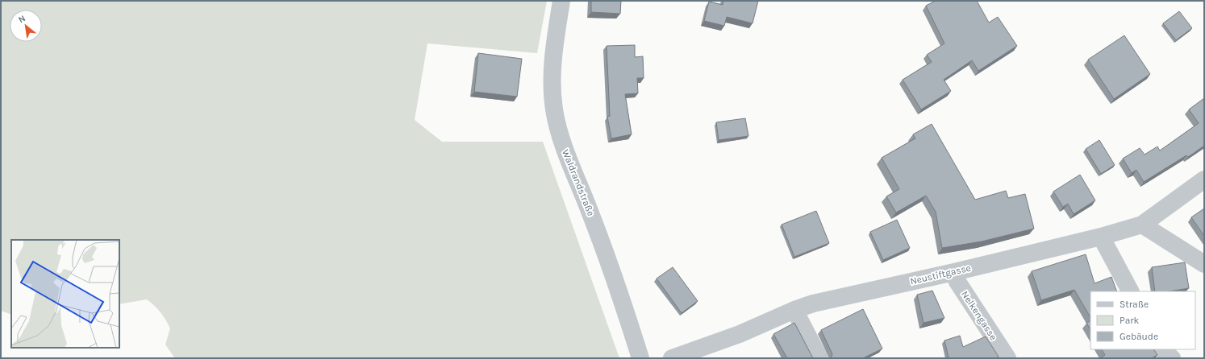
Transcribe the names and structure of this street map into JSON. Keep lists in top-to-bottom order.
{
  "streets": {
    "street": ["Waldrandstraße", "Neustiftgasse", "Nelkengasse"]
  },
  "crossings": [
    ["Neustiftgasse", "Nelkengasse"]
  ],
  "legend": ["Straße", "Park", "Gebäude"],
  "north": "top left"
}
